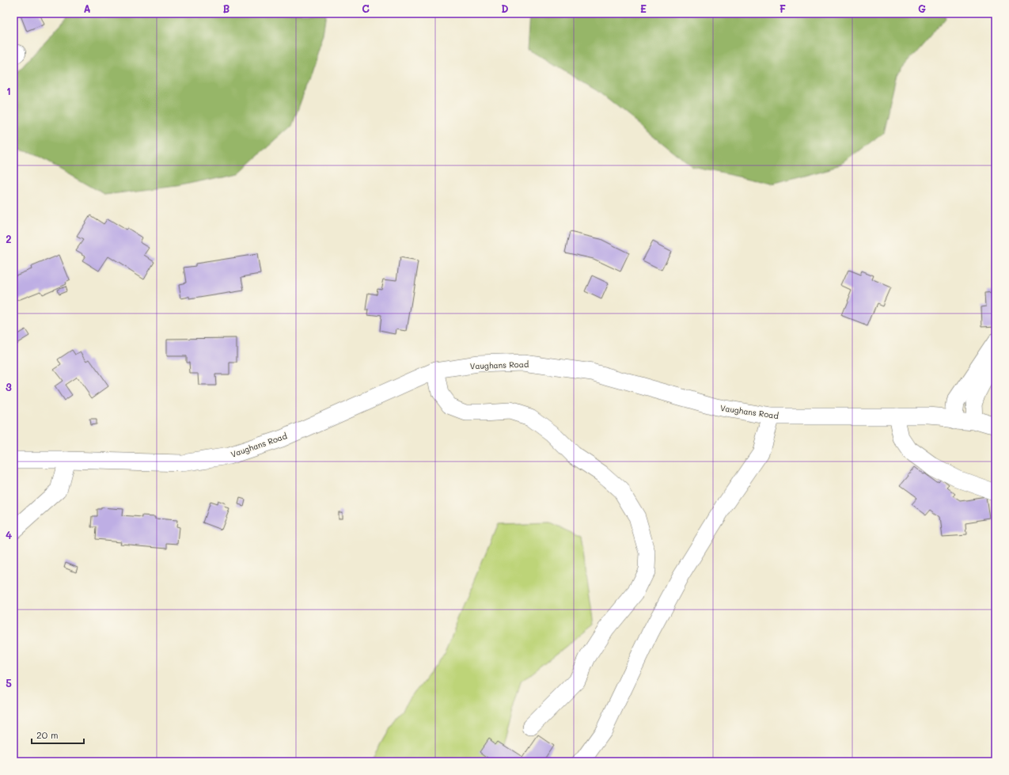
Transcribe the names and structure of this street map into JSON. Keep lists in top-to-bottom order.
{
  "streets": {
    "street": ["Vaughans Road"]
  },
  "scale_bar": "20 m",
  "grid": {
    "columns": [
      "A",
      "B",
      "C",
      "D",
      "E",
      "F",
      "G"
    ],
    "rows": [
      "1",
      "2",
      "3",
      "4",
      "5"
    ]
  }
}
